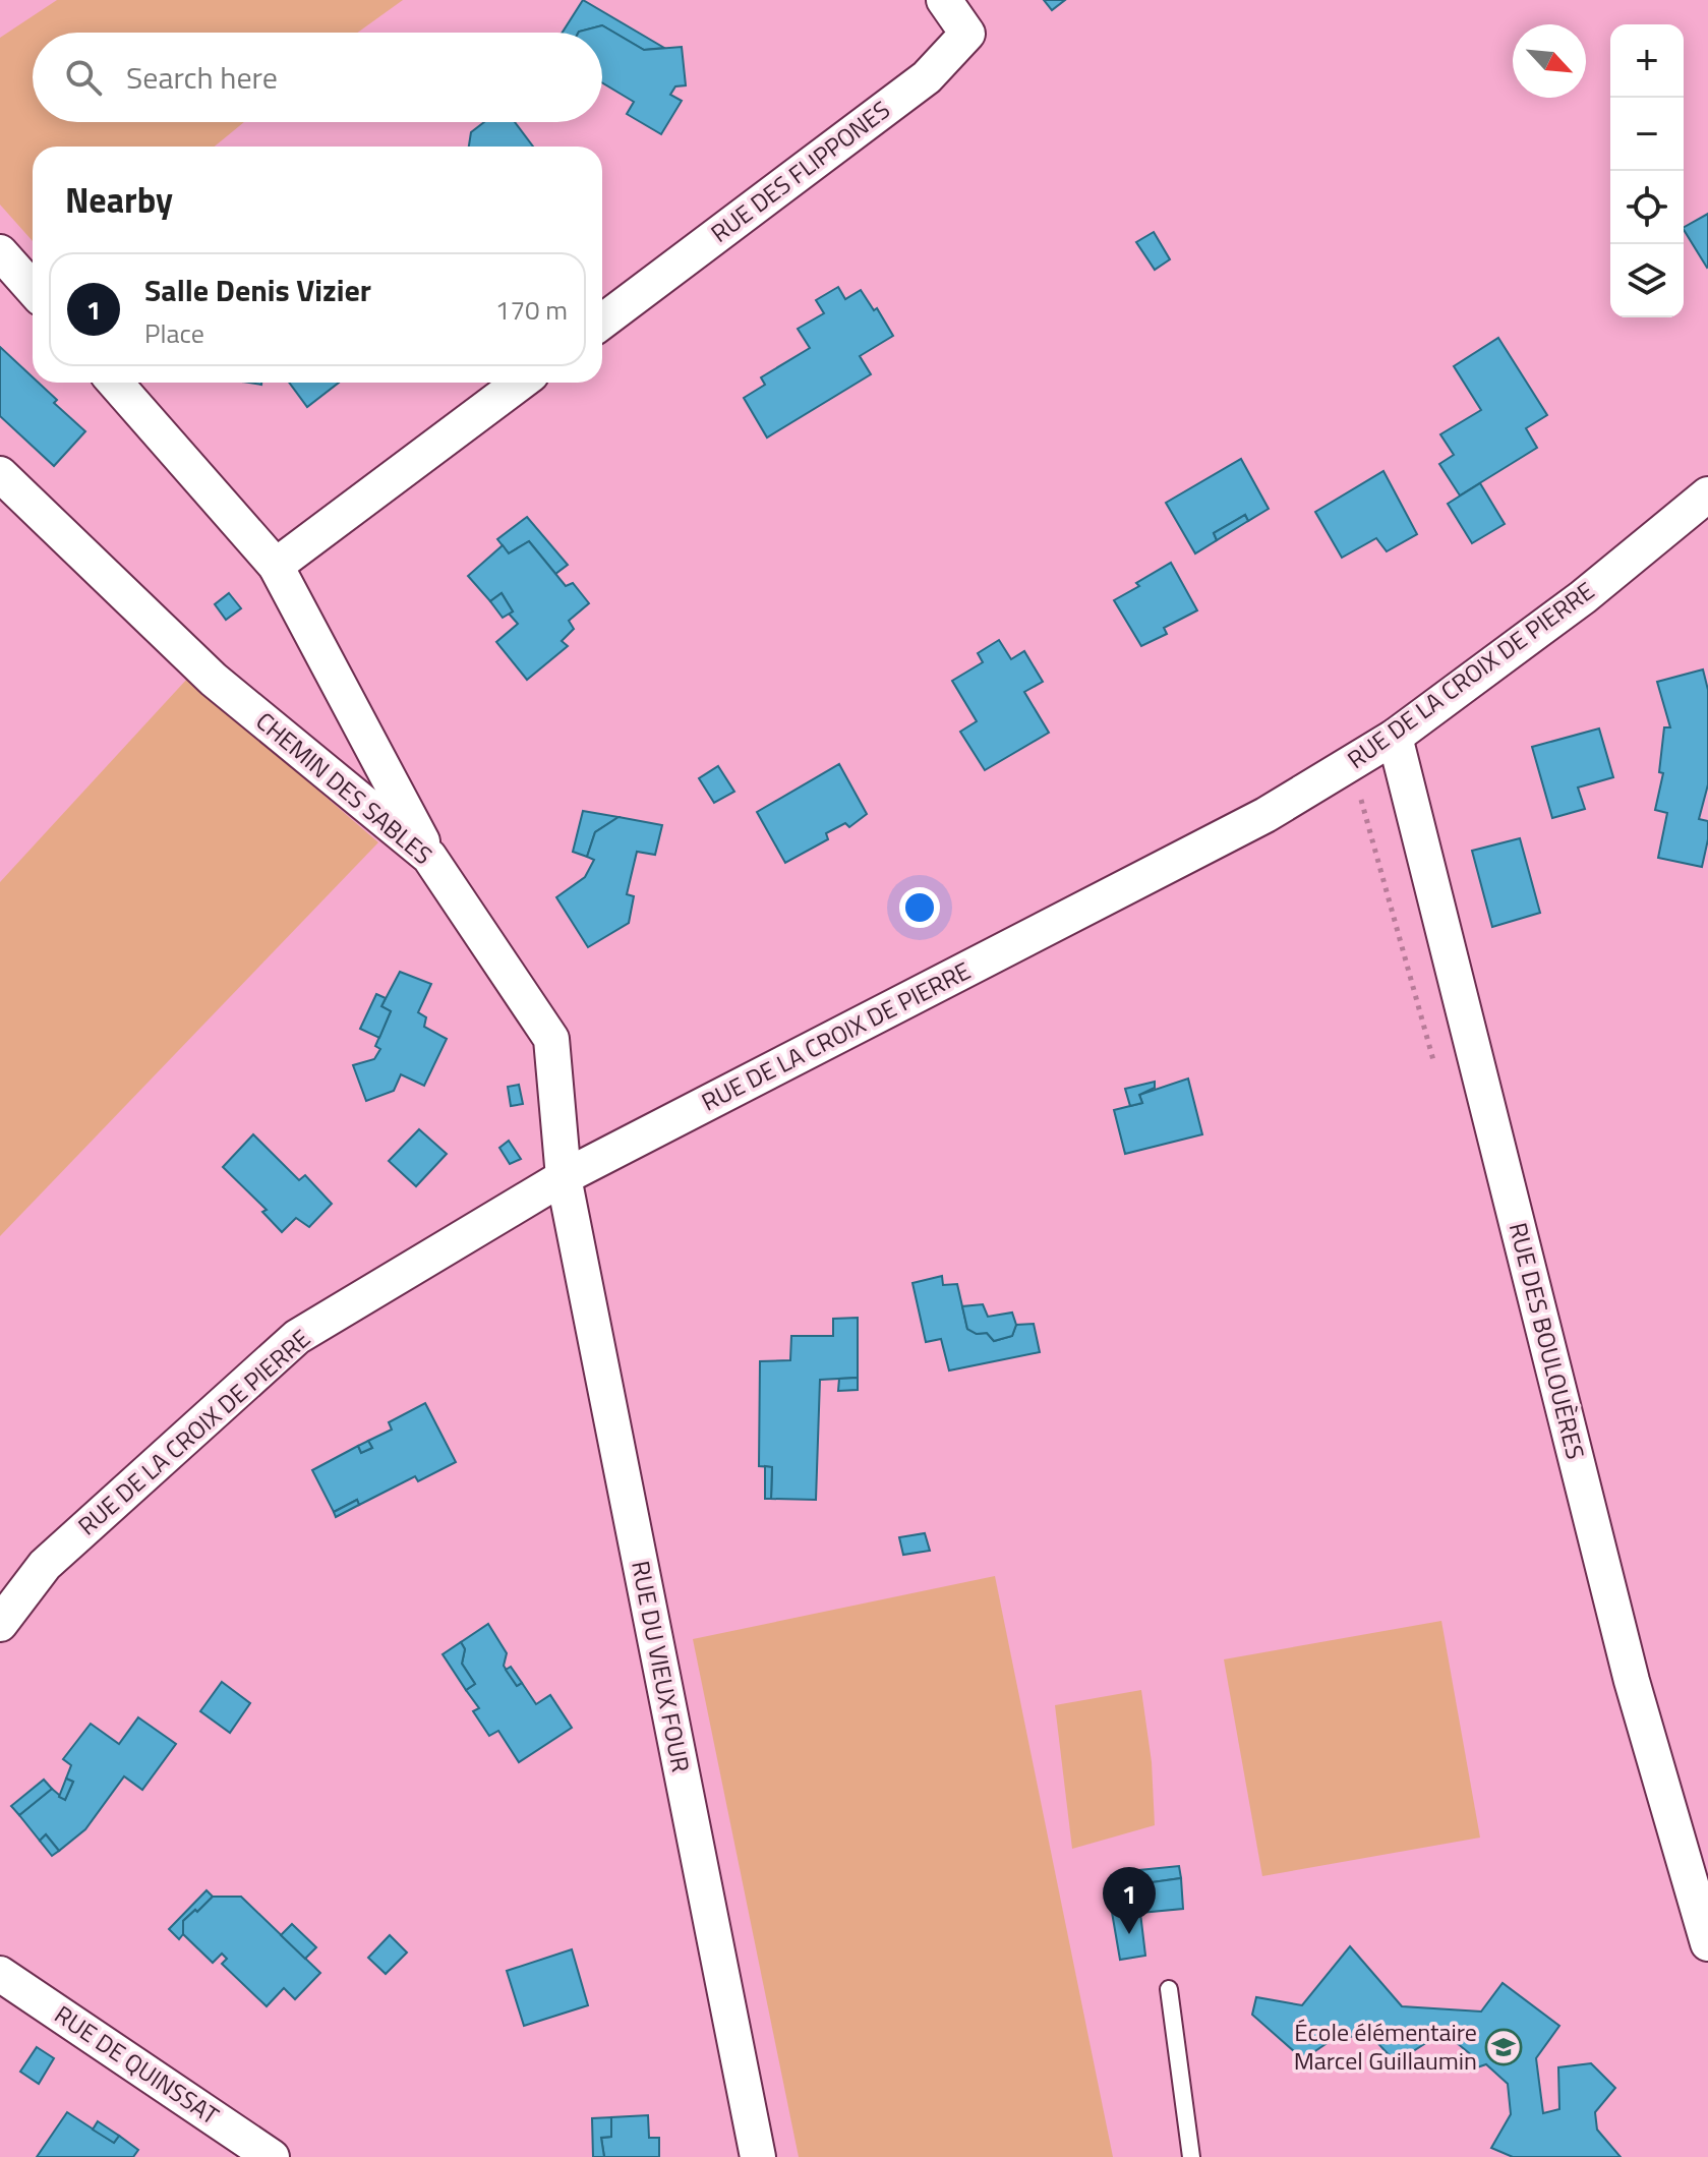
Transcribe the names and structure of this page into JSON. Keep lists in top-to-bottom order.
{
  "streets": {
    "street": [
      "RUE DES FLIPPONES",
      "RUE DE LA CROIX DE PIERRE",
      "CHEMIN DES SABLES",
      "RUE DES BOULOUÈRES",
      "RUE DU VIEUX FOUR",
      "RUE DE QUINSSAT"
    ]
  },
  "crossings": [
    ["RUE DE LA CROIX DE PIERRE", "CHEMIN DES SABLES"],
    ["RUE DE LA CROIX DE PIERRE", "RUE DES BOULOUÈRES"],
    ["RUE DE LA CROIX DE PIERRE", "RUE DU VIEUX FOUR"],
    ["CHEMIN DES SABLES", "RUE DU VIEUX FOUR"]
  ],
  "places": {
    "school or university": ["École élémentaire Marcel Guillaumin"]
  },
  "north": "bottom right",
  "page": {
    "map_buttons": ["+", "−"],
    "search": "Search here",
    "heading": "Nearby",
    "list": [
      {
        "mark": "1",
        "name": "Salle Denis Vizier",
        "note": "Place",
        "value": "170 m"
      }
    ],
    "pins": "1"
  }
}
